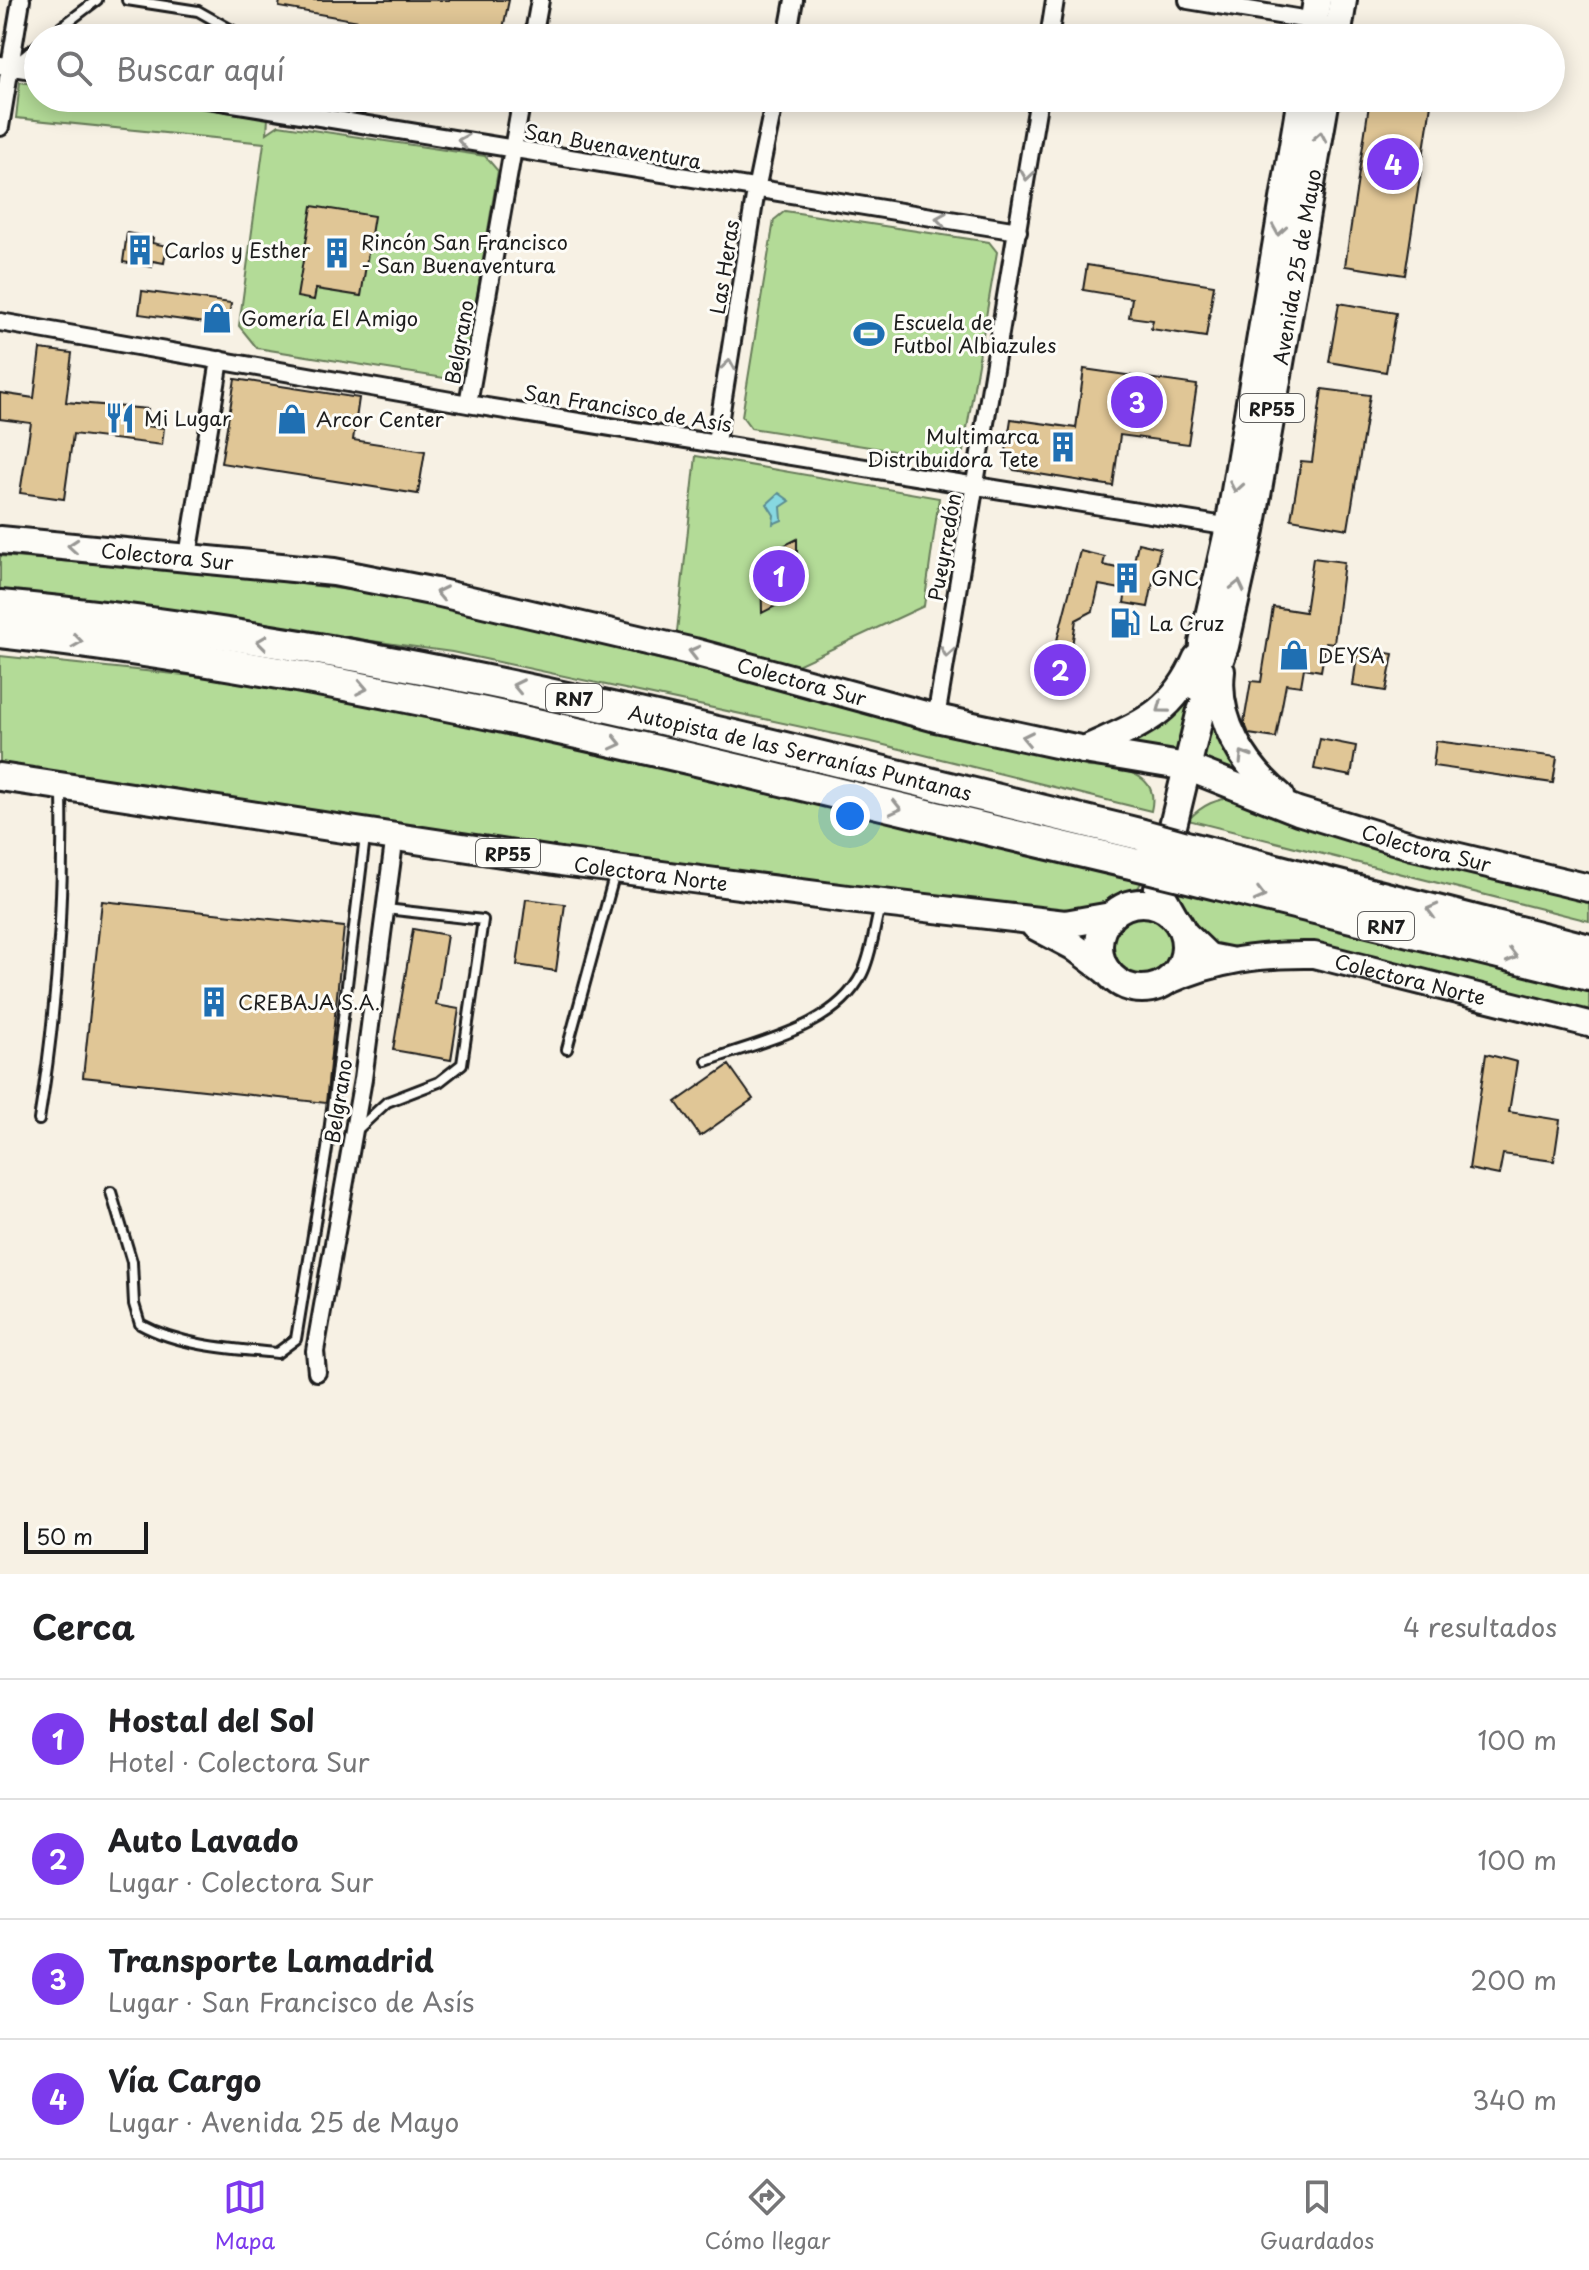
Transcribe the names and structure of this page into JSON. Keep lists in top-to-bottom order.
{
  "streets": {
    "highway": ["RN7", "Autopista de las Serranías Puntanas"],
    "main road": [
      "Avenida 25 de Mayo",
      "RP55",
      "Colectora Sur",
      "Colectora Norte"
    ],
    "street": [
      "San Buenaventura",
      "Las Heras",
      "Belgrano",
      "San Francisco de Asís",
      "Pueyrredón"
    ]
  },
  "crossings": [
    ["San Buenaventura", "Las Heras"],
    ["San Buenaventura", "Belgrano"],
    ["San Buenaventura", "Pueyrredón"],
    ["Avenida 25 de Mayo", "San Francisco de Asís"],
    ["Avenida 25 de Mayo", "RP55"],
    ["Avenida 25 de Mayo", "Colectora Sur"],
    ["Avenida 25 de Mayo", "Autopista de las Serranías Puntanas"],
    ["Avenida 25 de Mayo", "Colectora Norte"],
    ["Las Heras", "San Francisco de Asís"],
    ["Belgrano", "San Francisco de Asís"],
    ["Belgrano", "Colectora Norte"],
    ["San Francisco de Asís", "Pueyrredón"],
    ["RP55", "Colectora Norte"],
    ["Pueyrredón", "Colectora Sur"]
  ],
  "one_way": [
    "San Buenaventura",
    "Las Heras",
    "Pueyrredón",
    "Colectora Sur"
  ],
  "places": {
    "building": [
      "Carlos y Esther",
      "Rincón San Francisco - San Buenaventura",
      "Multimarca Distribuidora Tete",
      "GNC",
      "CREBAJA S.A."
    ],
    "shop": ["Gomería El Amigo", "Arcor Center", "DEYSA"],
    "sports": ["Escuela de Futbol Albiazules"],
    "restaurant": ["Mi Lugar"],
    "fuel station": ["La Cruz"]
  },
  "scale_bar": "50 m",
  "page": {
    "search": "Buscar aquí",
    "pins": [
      "4",
      "3",
      "1",
      "2"
    ],
    "scale": "50 m",
    "heading": ["Cerca", "4 resultados"],
    "list": [
      {
        "mark": "1",
        "name": "Hostal del Sol",
        "note": "Hotel · Colectora Sur",
        "value": "100 m"
      },
      {
        "mark": "2",
        "name": "Auto Lavado",
        "note": "Lugar · Colectora Sur",
        "value": "100 m"
      },
      {
        "mark": "3",
        "name": "Transporte Lamadrid",
        "note": "Lugar · San Francisco de Asís",
        "value": "200 m"
      },
      {
        "mark": "4",
        "name": "Vía Cargo",
        "note": "Lugar · Avenida 25 de Mayo",
        "value": "340 m"
      }
    ],
    "nav": ["Mapa", "Cómo llegar", "Guardados"]
  }
}
